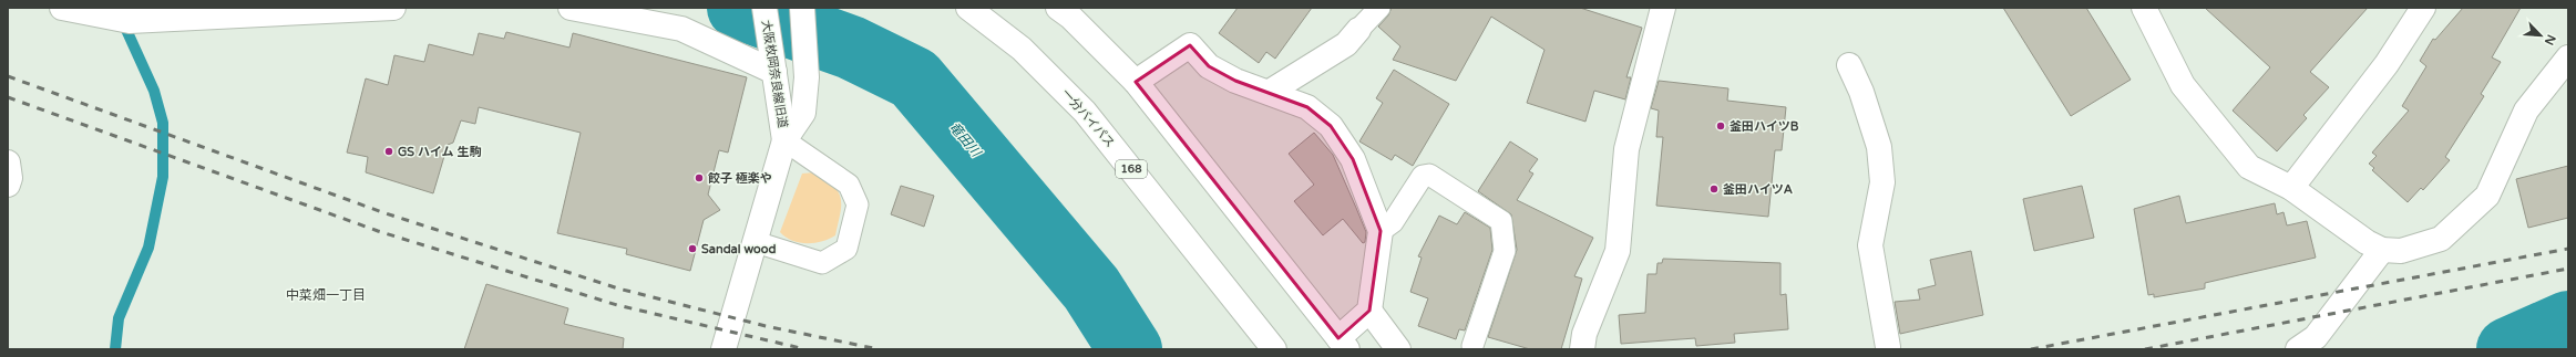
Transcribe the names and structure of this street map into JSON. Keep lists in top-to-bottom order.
{
  "streets": {
    "main road": ["大阪枚岡奈良線旧道", "一分バイパス", "168"]
  },
  "districts": ["中菜畑一丁目"],
  "water": ["竜田川"],
  "places": [
    "釜田ハイツB",
    "GS ハイム 生駒",
    "餃子 極楽や",
    "釜田ハイツA",
    "Sandal wood"
  ],
  "north": "bottom right"
}
